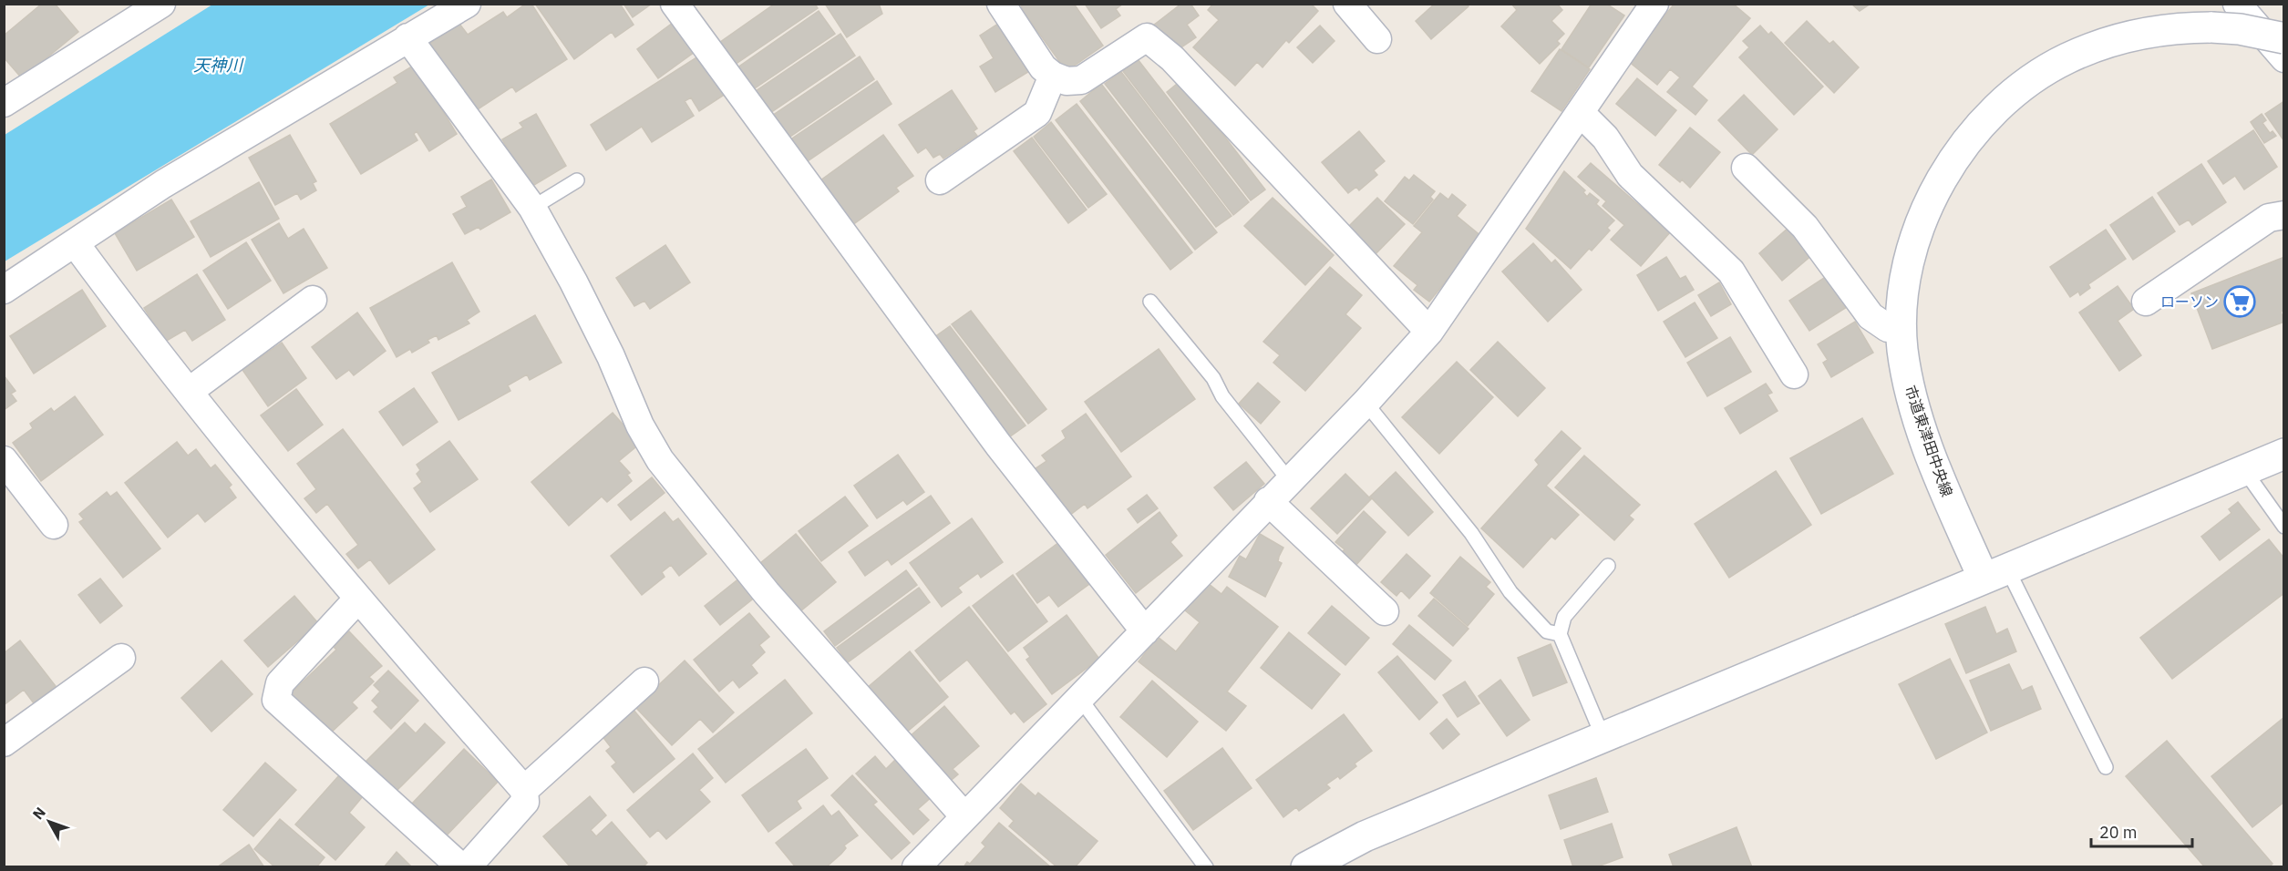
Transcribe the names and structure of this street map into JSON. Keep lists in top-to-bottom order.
{
  "streets": {
    "street": ["市道東津田中央線"]
  },
  "water": ["天神川"],
  "places": {
    "supermarket": ["ローソン"]
  },
  "scale_bar": "20 m",
  "north": "top left"
}
